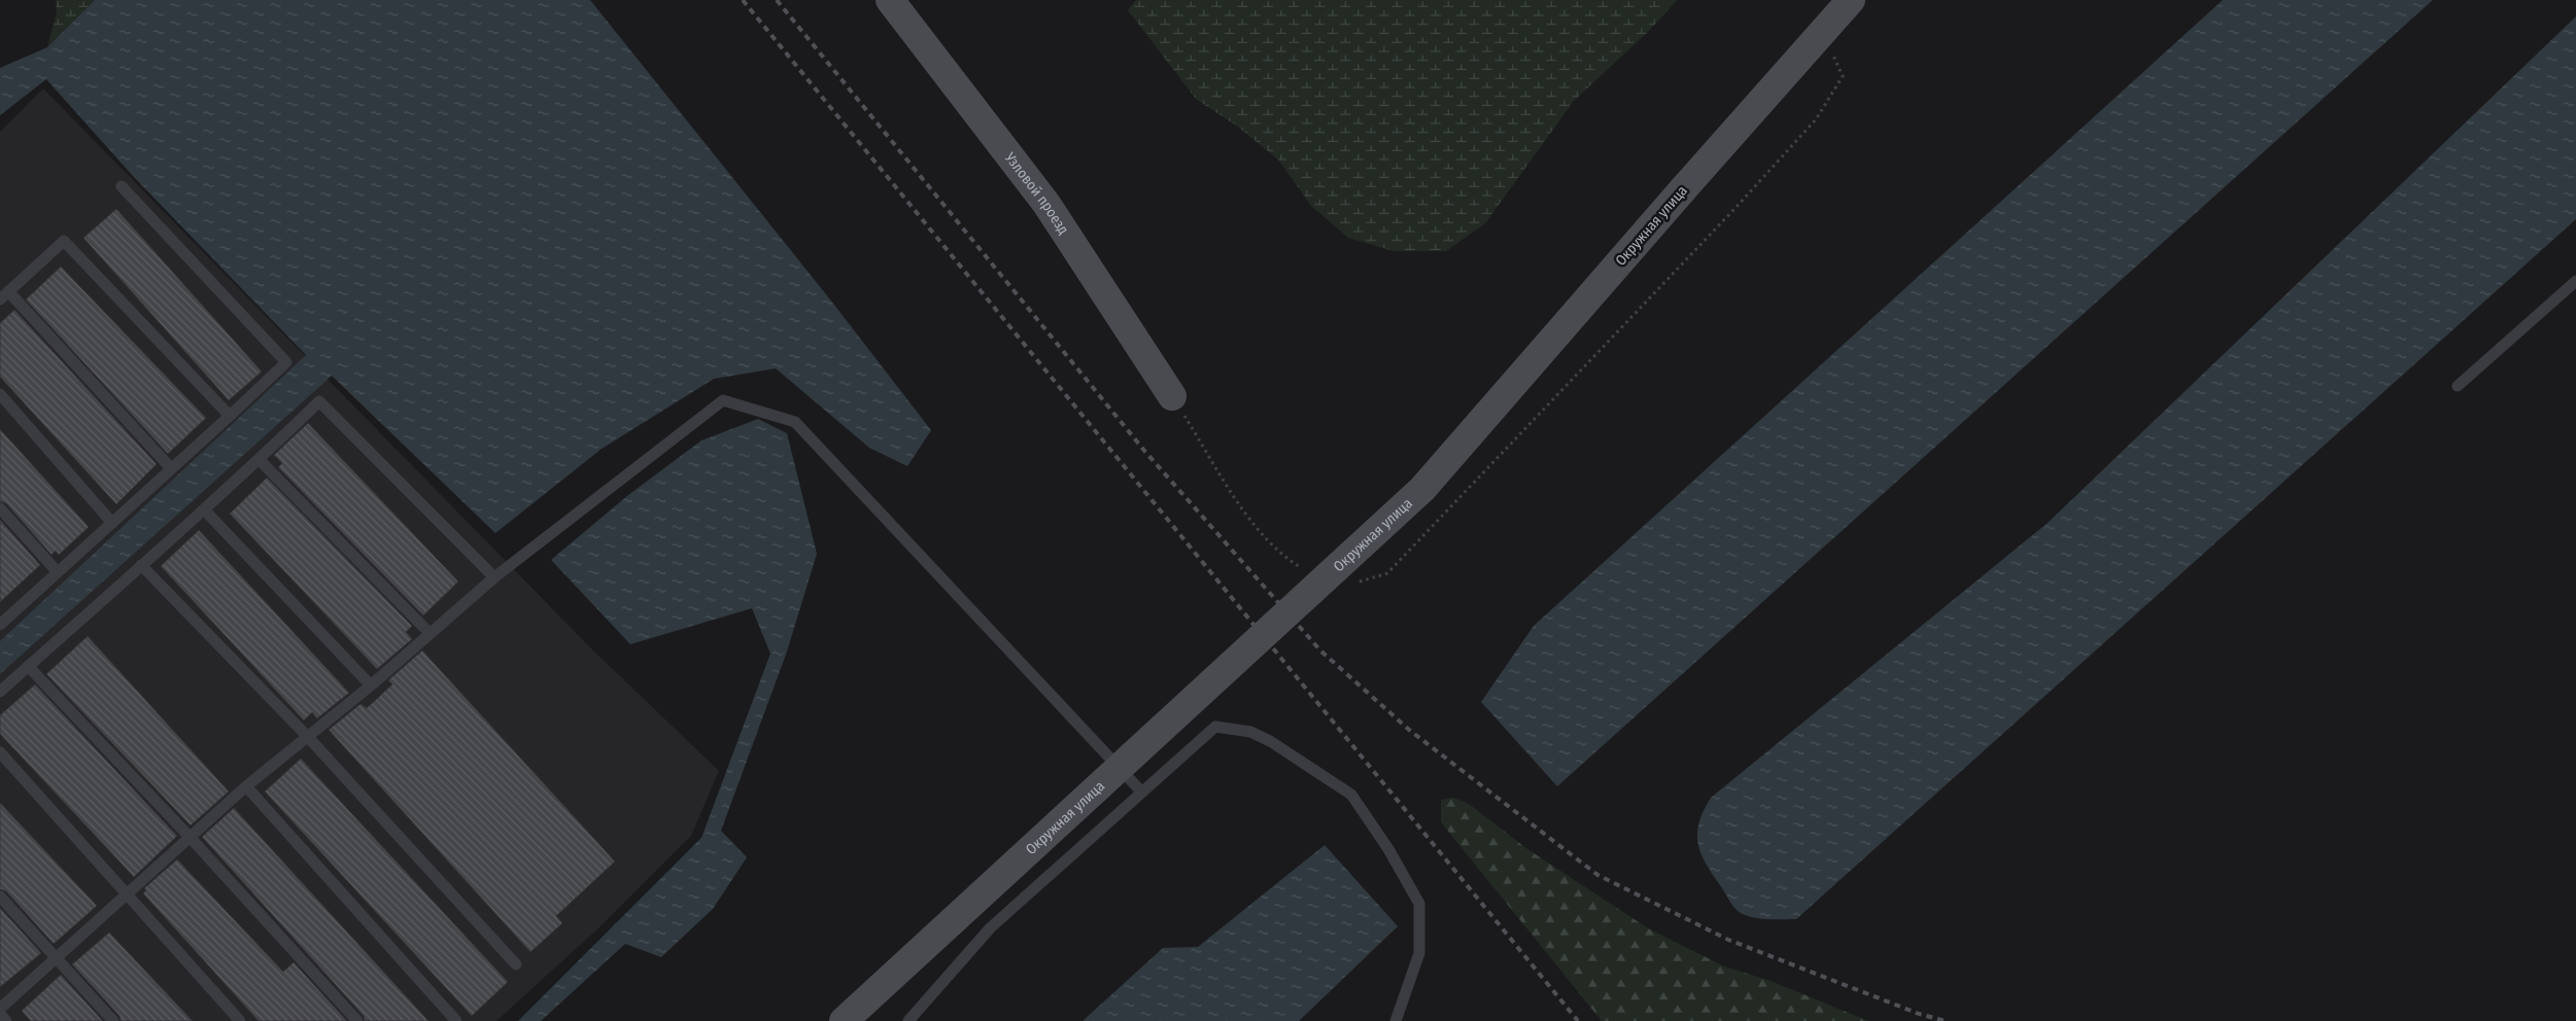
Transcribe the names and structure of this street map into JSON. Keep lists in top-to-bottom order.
{
  "streets": {
    "main road": ["Узловой проезд", "Окружная улица"]
  }
}
